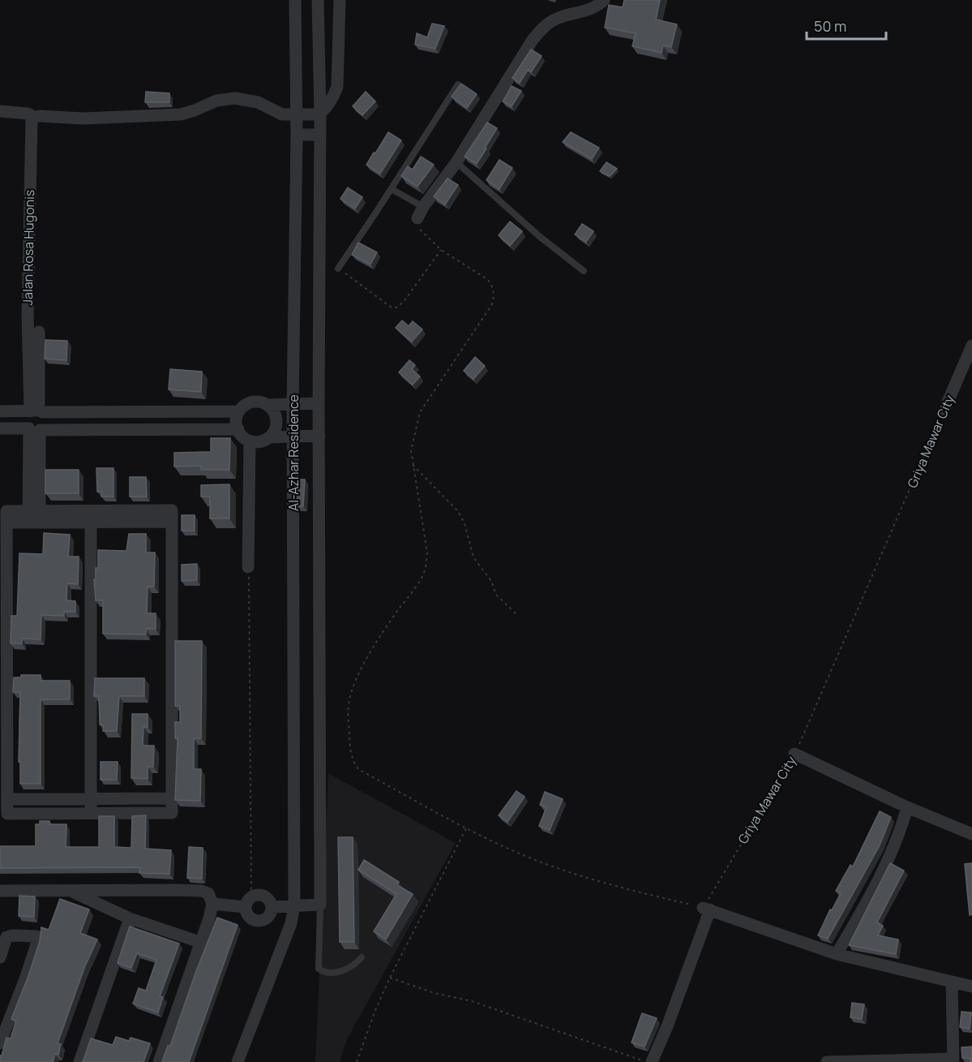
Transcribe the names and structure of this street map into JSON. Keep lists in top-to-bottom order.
{
  "streets": {
    "street": ["Jalan Rosa Hugonis", "Griya Mawar City", "Al-Azhar Residence"]
  },
  "scale_bar": "50 m"
}
